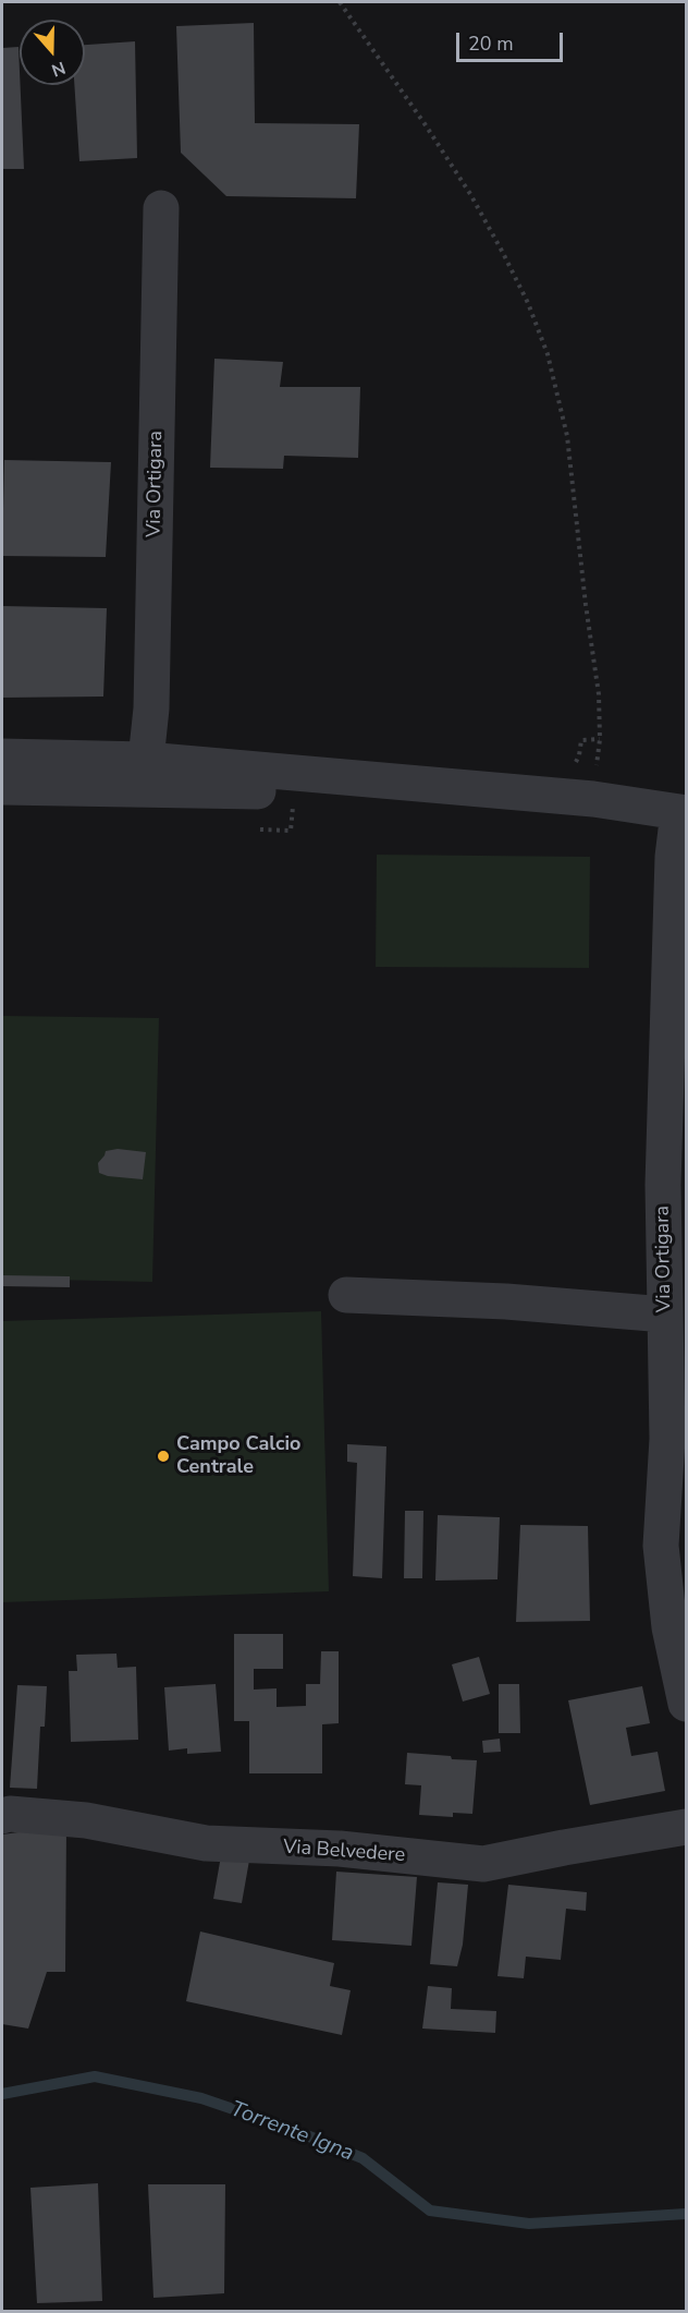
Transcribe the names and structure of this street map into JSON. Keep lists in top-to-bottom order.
{
  "streets": {
    "street": ["Via Ortigara", "Via Belvedere"]
  },
  "water": ["Torrente Igna"],
  "places": ["Campo Calcio Centrale"],
  "scale_bar": "20 m",
  "north": "bottom"
}
